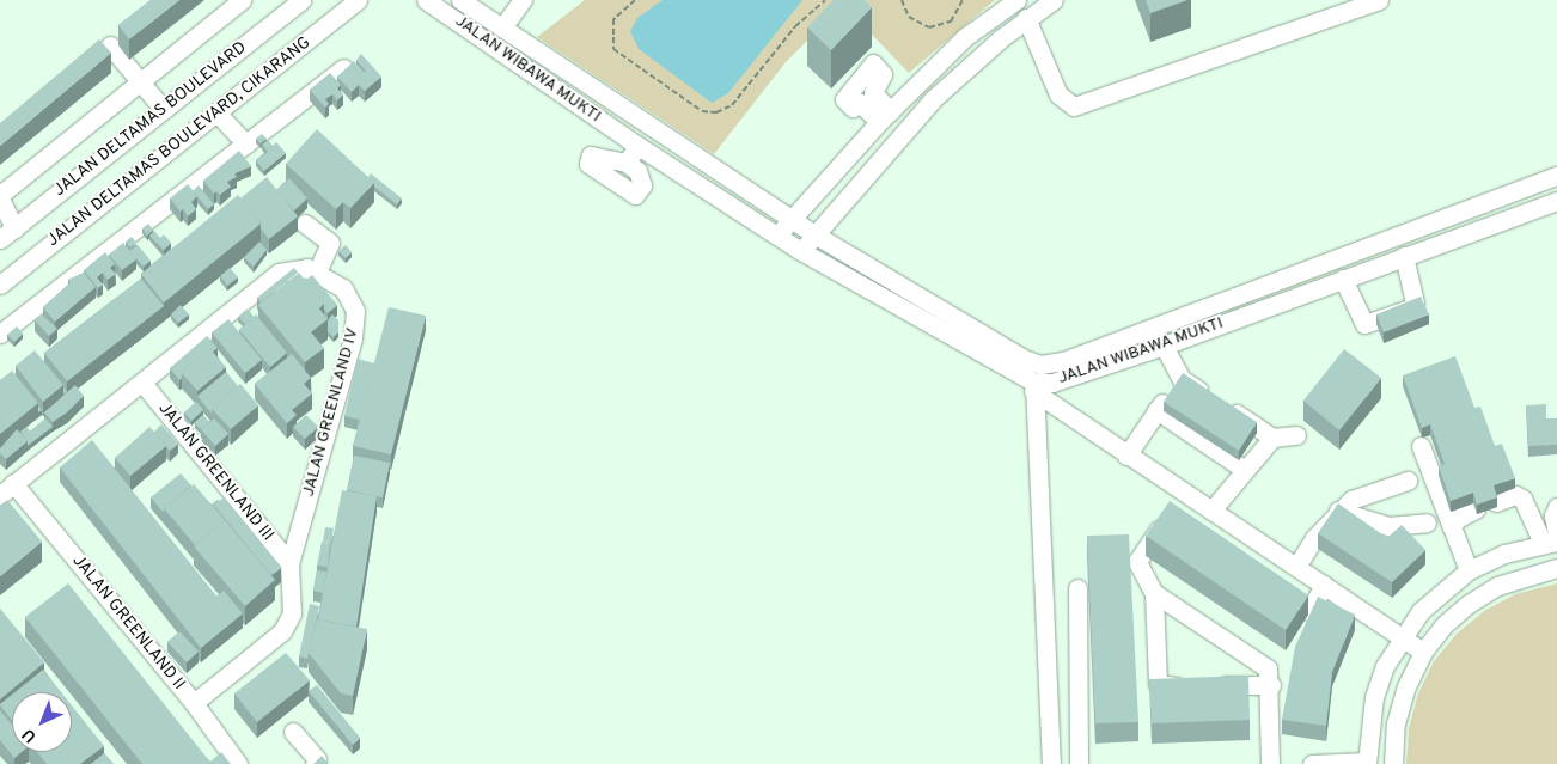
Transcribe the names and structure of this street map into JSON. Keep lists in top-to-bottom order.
{
  "streets": {
    "street": [
      "JALAN WIBAWA MUKTI",
      "JALAN DELTAMAS BOULEVARD",
      "JALAN DELTAMAS BOULEVARD, CIKARANG",
      "JALAN GREENLAND IV",
      "JALAN GREENLAND III",
      "JALAN GREENLAND II"
    ]
  },
  "crossings": [
    ["JALAN GREENLAND IV", "JALAN GREENLAND III"],
    ["JALAN GREENLAND IV", "JALAN GREENLAND II"]
  ],
  "north": "bottom left"
}
